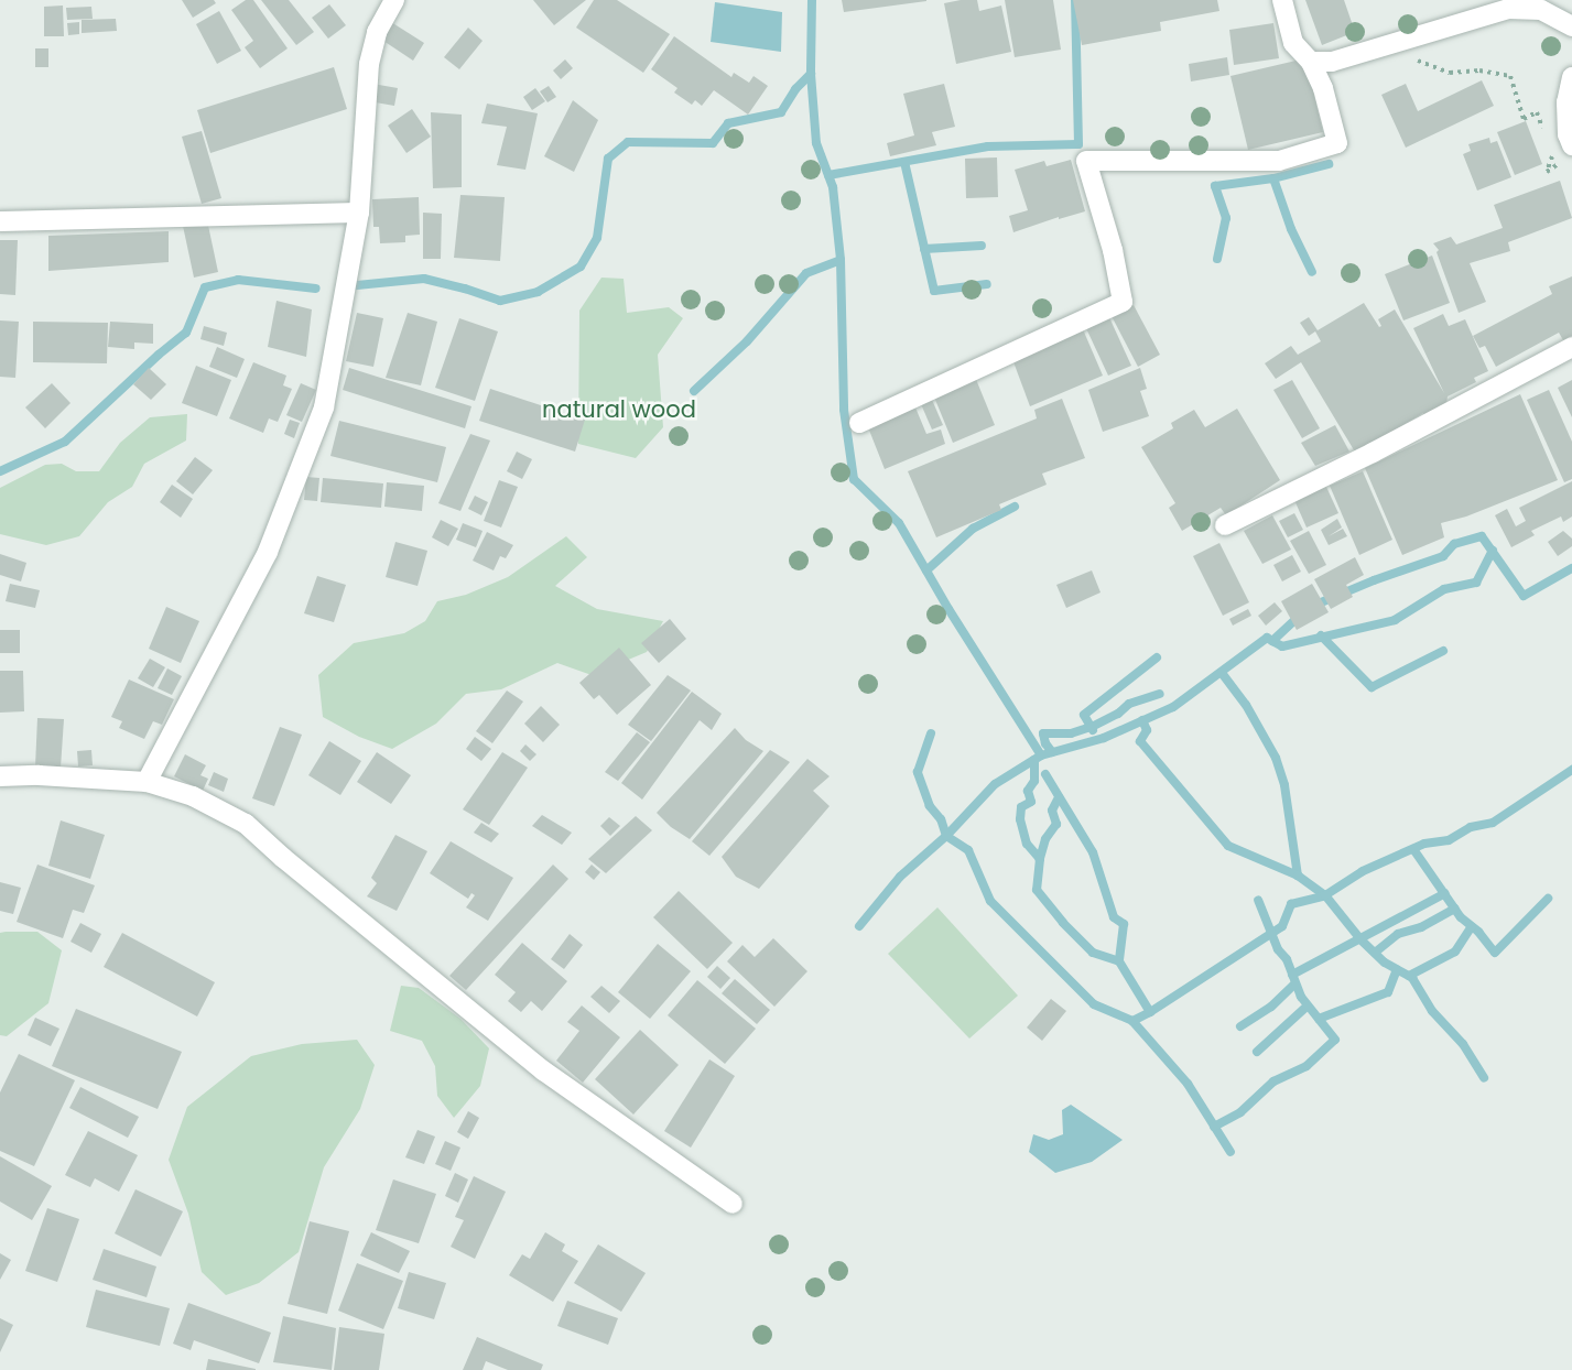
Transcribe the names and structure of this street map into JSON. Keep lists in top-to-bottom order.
{
  "parks": ["natural wood"]
}
